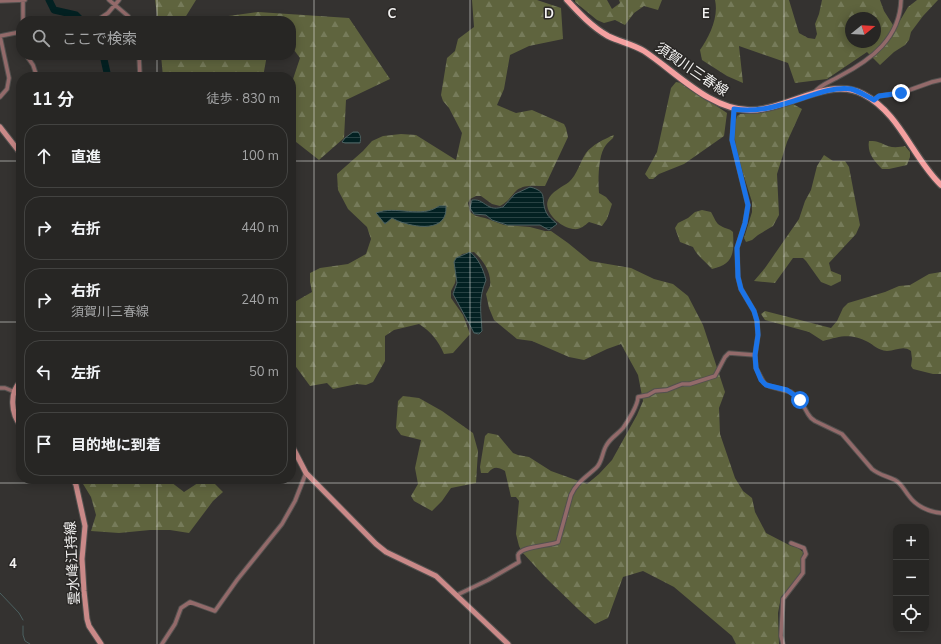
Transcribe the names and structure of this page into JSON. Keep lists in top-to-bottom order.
{
  "streets": {
    "main road": ["須賀川三春線", "雲水峰江持線"]
  },
  "north": "right",
  "page": {
    "search": "ここで検索",
    "heading": ["11 分", "徒歩 · 830 m"],
    "list": [
      ["直進", "100 m"],
      ["右折", "440 m"],
      ["右折", "須賀川三春線", "240 m"],
      ["左折", "50 m"],
      "目的地に到着"
    ],
    "map_buttons": ["+", "−"]
  },
  "grid": {
    "columns": ["C", "D", "E"],
    "rows": ["4"]
  }
}
